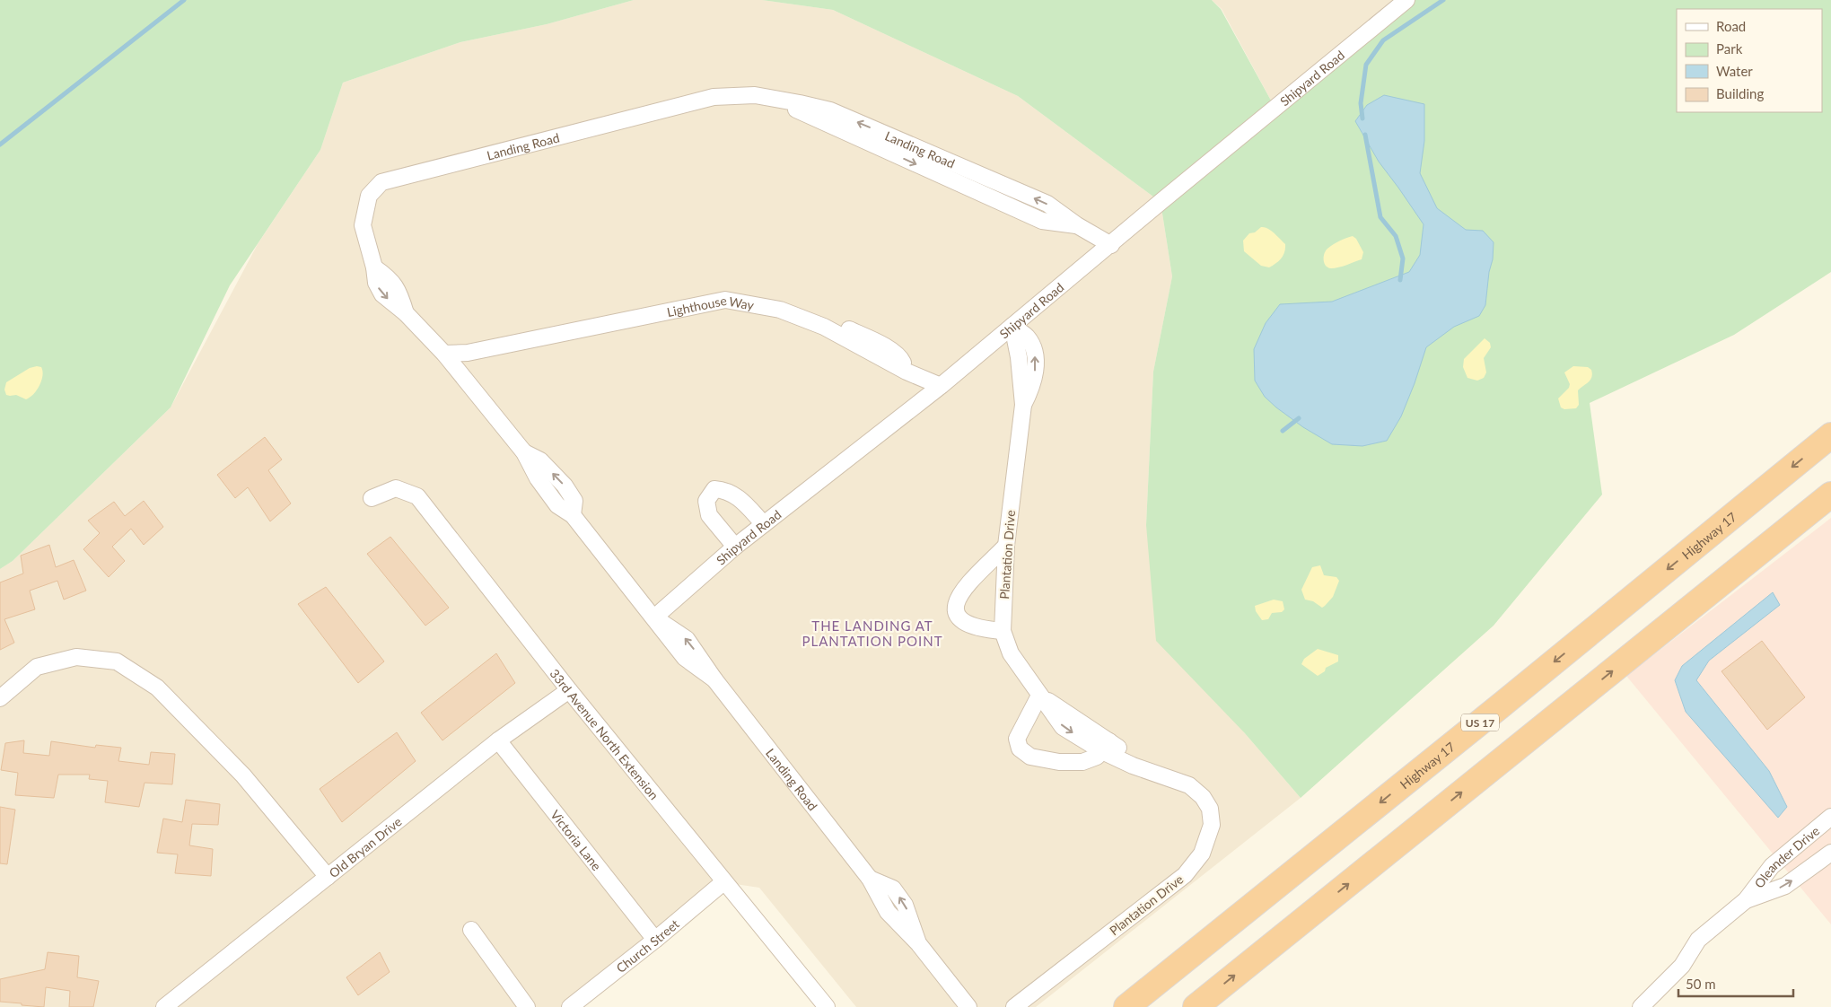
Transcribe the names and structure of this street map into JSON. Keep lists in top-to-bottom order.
{
  "streets": {
    "highway": ["Highway 17", "US 17"],
    "street": [
      "Shipyard Road",
      "Landing Road",
      "Lighthouse Way",
      "Plantation Drive",
      "33rd Avenue North Extension",
      "Victoria Lane",
      "Old Bryan Drive",
      "Oleander Drive",
      "Church Street"
    ]
  },
  "crossings": [
    ["Shipyard Road", "Landing Road"],
    ["Shipyard Road", "Lighthouse Way"],
    ["Shipyard Road", "Plantation Drive"],
    ["Landing Road", "Lighthouse Way"],
    ["33rd Avenue North Extension", "Old Bryan Drive"],
    ["33rd Avenue North Extension", "Church Street"],
    ["Victoria Lane", "Old Bryan Drive"],
    ["Victoria Lane", "Church Street"]
  ],
  "districts": ["THE LANDING AT PLANTATION POINT"],
  "legend": [
    "Road",
    "Park",
    "Water",
    "Building"
  ],
  "scale_bar": "50 m"
}
